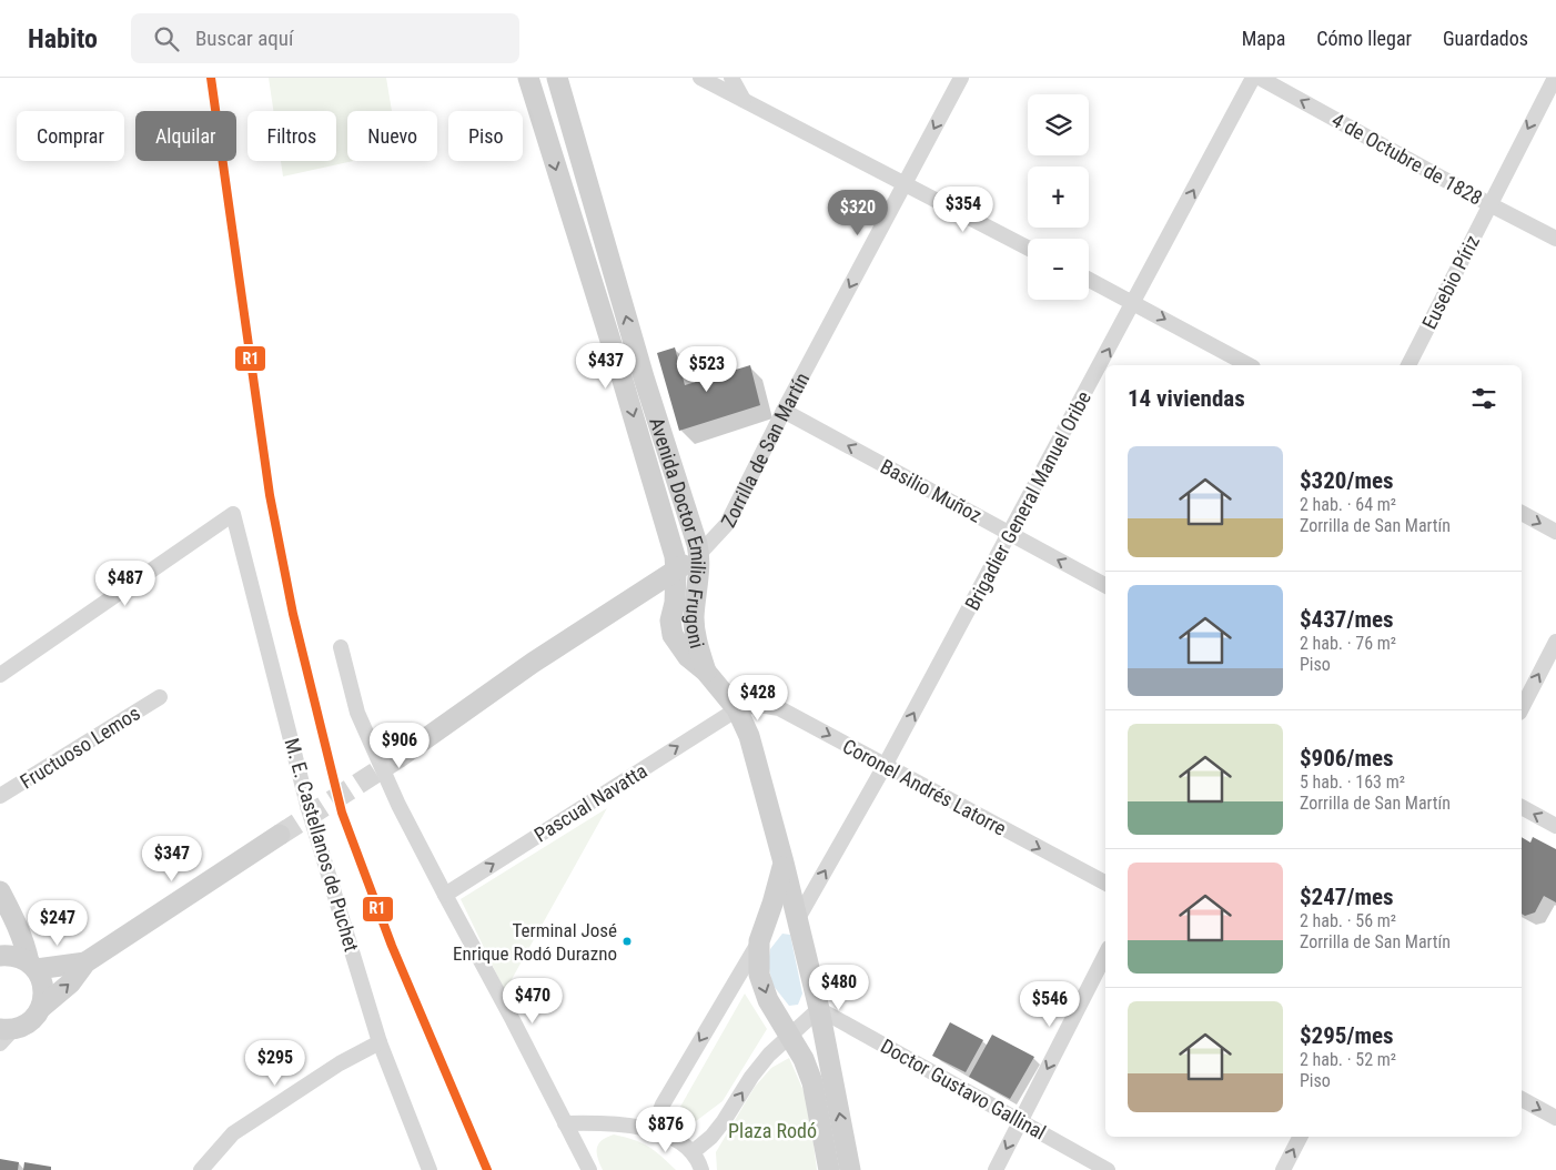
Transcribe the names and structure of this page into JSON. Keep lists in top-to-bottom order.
{
  "streets": {
    "street": [
      "4 de Octubre de 1828",
      "Eusebio Píriz",
      "Zorrilla de San Martín",
      "Basilio Muñoz",
      "Brigadier General Manuel Oribe",
      "Avenida Doctor Emilio Frugoni",
      "Fructuoso Lemos",
      "Coronel Andrés Latorre",
      "Pascual Navatta",
      "M. E. Castellanos de Puchet",
      "Doctor Gustavo Gallinal"
    ]
  },
  "crossings": [
    ["4 de Octubre de 1828", "Eusebio Píriz"],
    ["Zorrilla de San Martín", "Basilio Muñoz"],
    ["Zorrilla de San Martín", "Avenida Doctor Emilio Frugoni"],
    ["Basilio Muñoz", "Brigadier General Manuel Oribe"],
    ["Brigadier General Manuel Oribe", "Coronel Andrés Latorre"],
    ["Coronel Andrés Latorre", "Pascual Navatta"]
  ],
  "one_way": [
    "4 de Octubre de 1828",
    "Eusebio Píriz",
    "Zorrilla de San Martín",
    "Basilio Muñoz",
    "Brigadier General Manuel Oribe",
    "Coronel Andrés Latorre",
    "Pascual Navatta"
  ],
  "parks": ["Plaza Rodó"],
  "places": ["Terminal José Enrique Rodó Durazno"],
  "lines": ["transit line R1"],
  "page": {
    "header": "Habito",
    "search": "Buscar aquí",
    "nav": ["Mapa", "Cómo llegar", "Guardados"],
    "map_buttons": ["+", "−"],
    "chip": [
      "Comprar",
      "Alquilar",
      "Filtros",
      "Nuevo",
      "Piso"
    ],
    "price": [
      "$354",
      "$320",
      "$437",
      "$523",
      "$487",
      "$428",
      "$906",
      "$347",
      "$247",
      "$480",
      "$470",
      "$546",
      "$295",
      "$876"
    ],
    "heading": "14 viviendas",
    "list": [
      {
        "name": "$320/mes",
        "note": "2 hab. · 64 m² · Zorrilla de San Martín"
      },
      {
        "name": "$437/mes",
        "note": "2 hab. · 76 m² · Piso"
      },
      {
        "name": "$906/mes",
        "note": "5 hab. · 163 m² · Zorrilla de San Martín"
      },
      {
        "name": "$247/mes",
        "note": "2 hab. · 56 m² · Zorrilla de San Martín"
      },
      {
        "name": "$295/mes",
        "note": "2 hab. · 52 m² · Piso"
      }
    ]
  }
}
